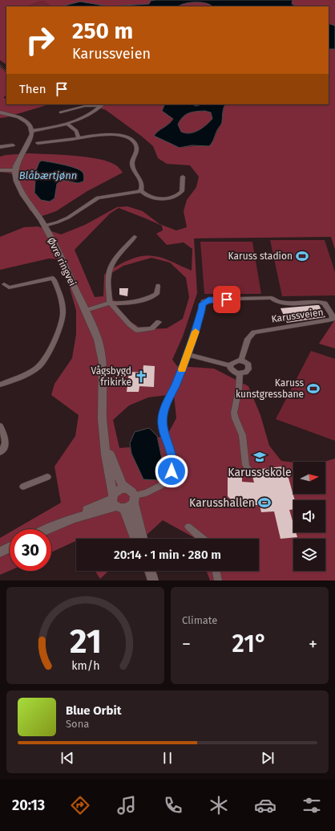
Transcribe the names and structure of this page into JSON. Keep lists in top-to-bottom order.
{
  "streets": {
    "street": ["Øvre ringvei", "Karussveien"]
  },
  "crossings": [
    ["Øvre ringvei", "Karussveien"]
  ],
  "water": ["Blåbærtjønn"],
  "places": {
    "sports": ["Karuss stadion", "Karuss kunstgressbane", "Karusshallen"],
    "church": ["Vågsbygd frikirke"],
    "school or university": ["Karuss skole"]
  },
  "north": "right",
  "page": {
    "turn": ["250 m", "Karussveien"],
    "then": "Then",
    "limit": "30",
    "trip": "20:14 · 1 min · 280 m",
    "tile": "Climate",
    "heat": ["−", "21°", "+"],
    "song": ["Blue Orbit", "Sona"],
    "tabs": "20:13",
    "gauge": ["21", "km/h"]
  }
}
